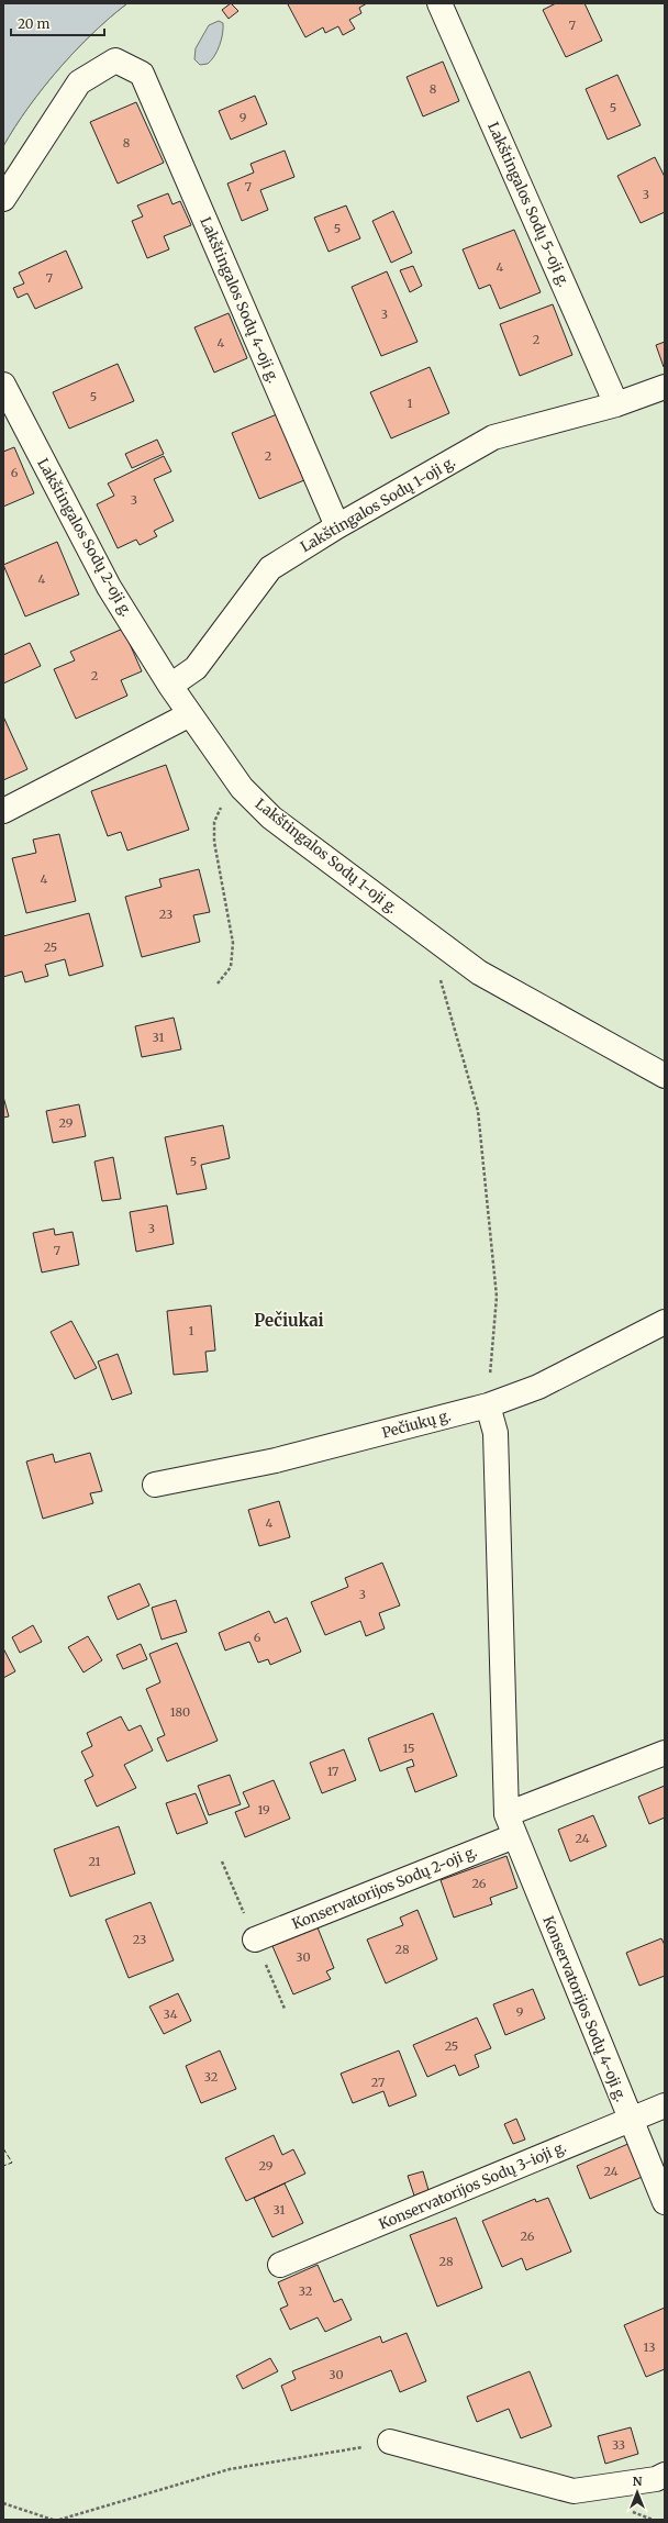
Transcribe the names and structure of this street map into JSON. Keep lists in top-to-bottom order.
{
  "streets": {
    "street": [
      "Lakštingalos Sodų 5-oji g.",
      "Lakštingalos Sodų 4-oji g.",
      "Lakštingalos Sodų 1-oji g.",
      "Lakštingalos Sodų 2-oji g.",
      "Pečiukų g.",
      "Konservatorijos Sodų 2-oji g.",
      "Konservatorijos Sodų 4-oji g.",
      "Konservatorijos Sodų 3-ioji g."
    ]
  },
  "crossings": [
    ["Lakštingalos Sodų 5-oji g.", "Lakštingalos Sodų 1-oji g."],
    ["Lakštingalos Sodų 4-oji g.", "Lakštingalos Sodų 1-oji g."],
    ["Lakštingalos Sodų 1-oji g.", "Lakštingalos Sodų 2-oji g."],
    ["Konservatorijos Sodų 2-oji g.", "Konservatorijos Sodų 4-oji g."],
    ["Konservatorijos Sodų 4-oji g.", "Konservatorijos Sodų 3-ioji g."]
  ],
  "districts": ["Pečiukai"],
  "house_numbers": [
    "7",
    "8",
    "5",
    "9",
    "8",
    "7",
    "3",
    "5",
    "4",
    "7",
    "3",
    "2",
    "4",
    "5",
    "1",
    "2",
    "6",
    "3",
    "4",
    "2",
    "4",
    "23",
    "25",
    "31",
    "29",
    "5",
    "3",
    "7",
    "1",
    "4",
    "3",
    "6",
    "180",
    "15",
    "17",
    "19",
    "24",
    "21",
    "26",
    "23",
    "28",
    "30",
    "9",
    "34",
    "25",
    "32",
    "27",
    "29",
    "24",
    "31",
    "26",
    "28",
    "32",
    "13",
    "30",
    "33"
  ],
  "scale_bar": "20 m",
  "north": "top"
}
